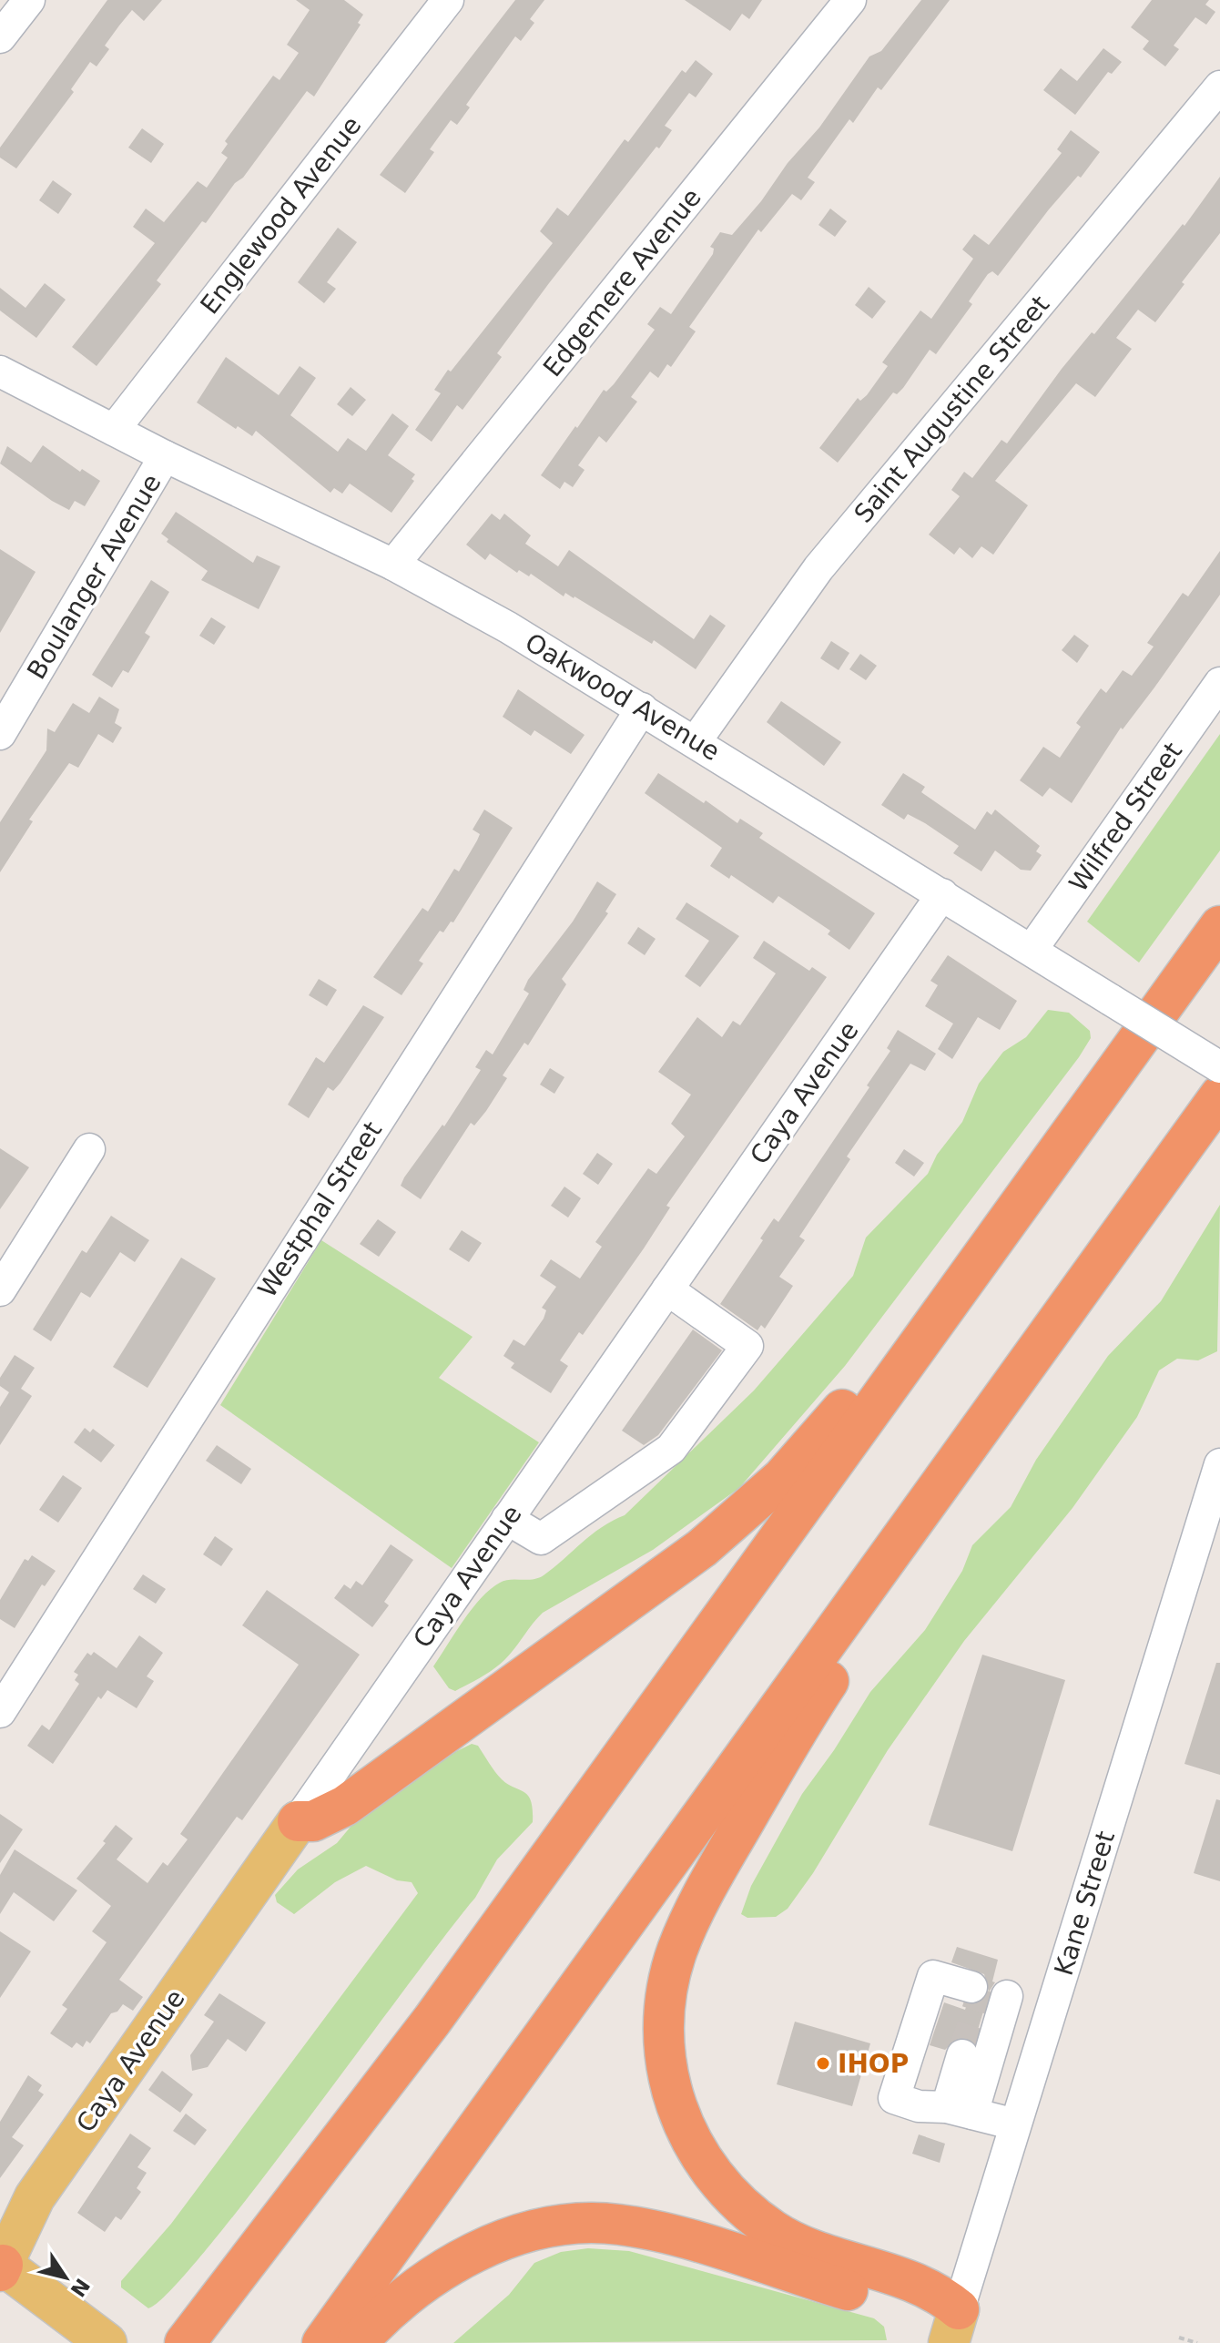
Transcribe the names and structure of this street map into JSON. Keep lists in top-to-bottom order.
{
  "streets": {
    "main road": ["Caya Avenue"],
    "street": [
      "Englewood Avenue",
      "Edgemere Avenue",
      "Saint Augustine Street",
      "Boulanger Avenue",
      "Oakwood Avenue",
      "Wilfred Street",
      "Westphal Street",
      "Kane Street"
    ]
  },
  "crossings": [
    ["Englewood Avenue", "Oakwood Avenue"],
    ["Edgemere Avenue", "Oakwood Avenue"],
    ["Saint Augustine Street", "Oakwood Avenue"],
    ["Boulanger Avenue", "Oakwood Avenue"],
    ["Oakwood Avenue", "Wilfred Street"],
    ["Oakwood Avenue", "Caya Avenue"],
    ["Oakwood Avenue", "Westphal Street"]
  ],
  "places": ["IHOP"],
  "north": "bottom right"
}
